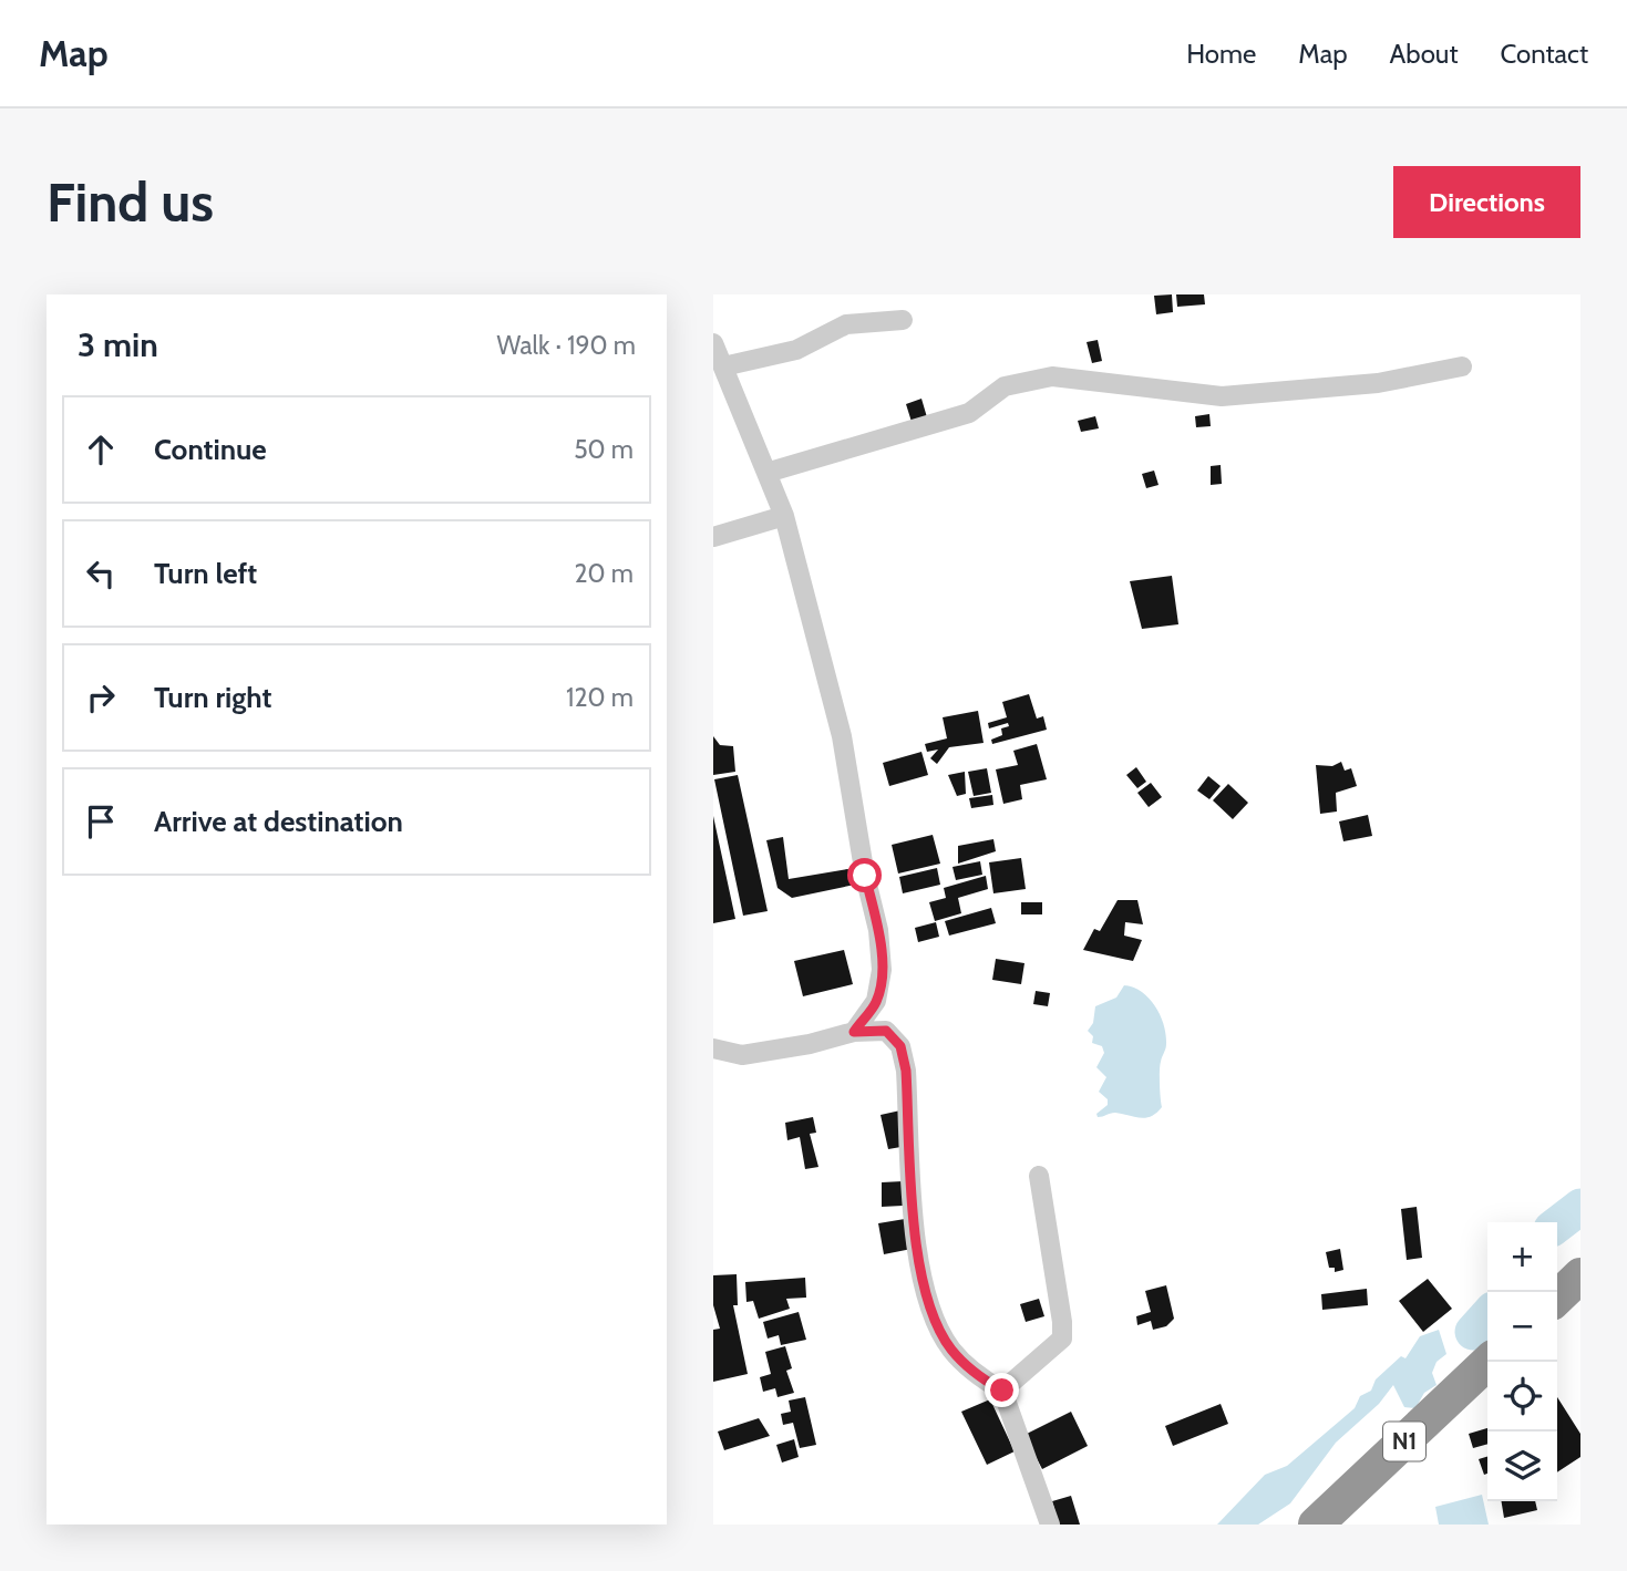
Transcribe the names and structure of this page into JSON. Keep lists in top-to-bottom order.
{
  "streets": {
    "highway": ["N1"]
  },
  "page": {
    "header": "Map",
    "nav": [
      "Home",
      "Map",
      "About",
      "Contact"
    ],
    "buttons": "Directions",
    "title": "Find us",
    "heading": ["3 min", "Walk · 190 m"],
    "list": [
      ["Continue", "50 m"],
      ["Turn left", "20 m"],
      ["Turn right", "120 m"],
      "Arrive at destination"
    ],
    "map_buttons": ["+", "−"]
  }
}
